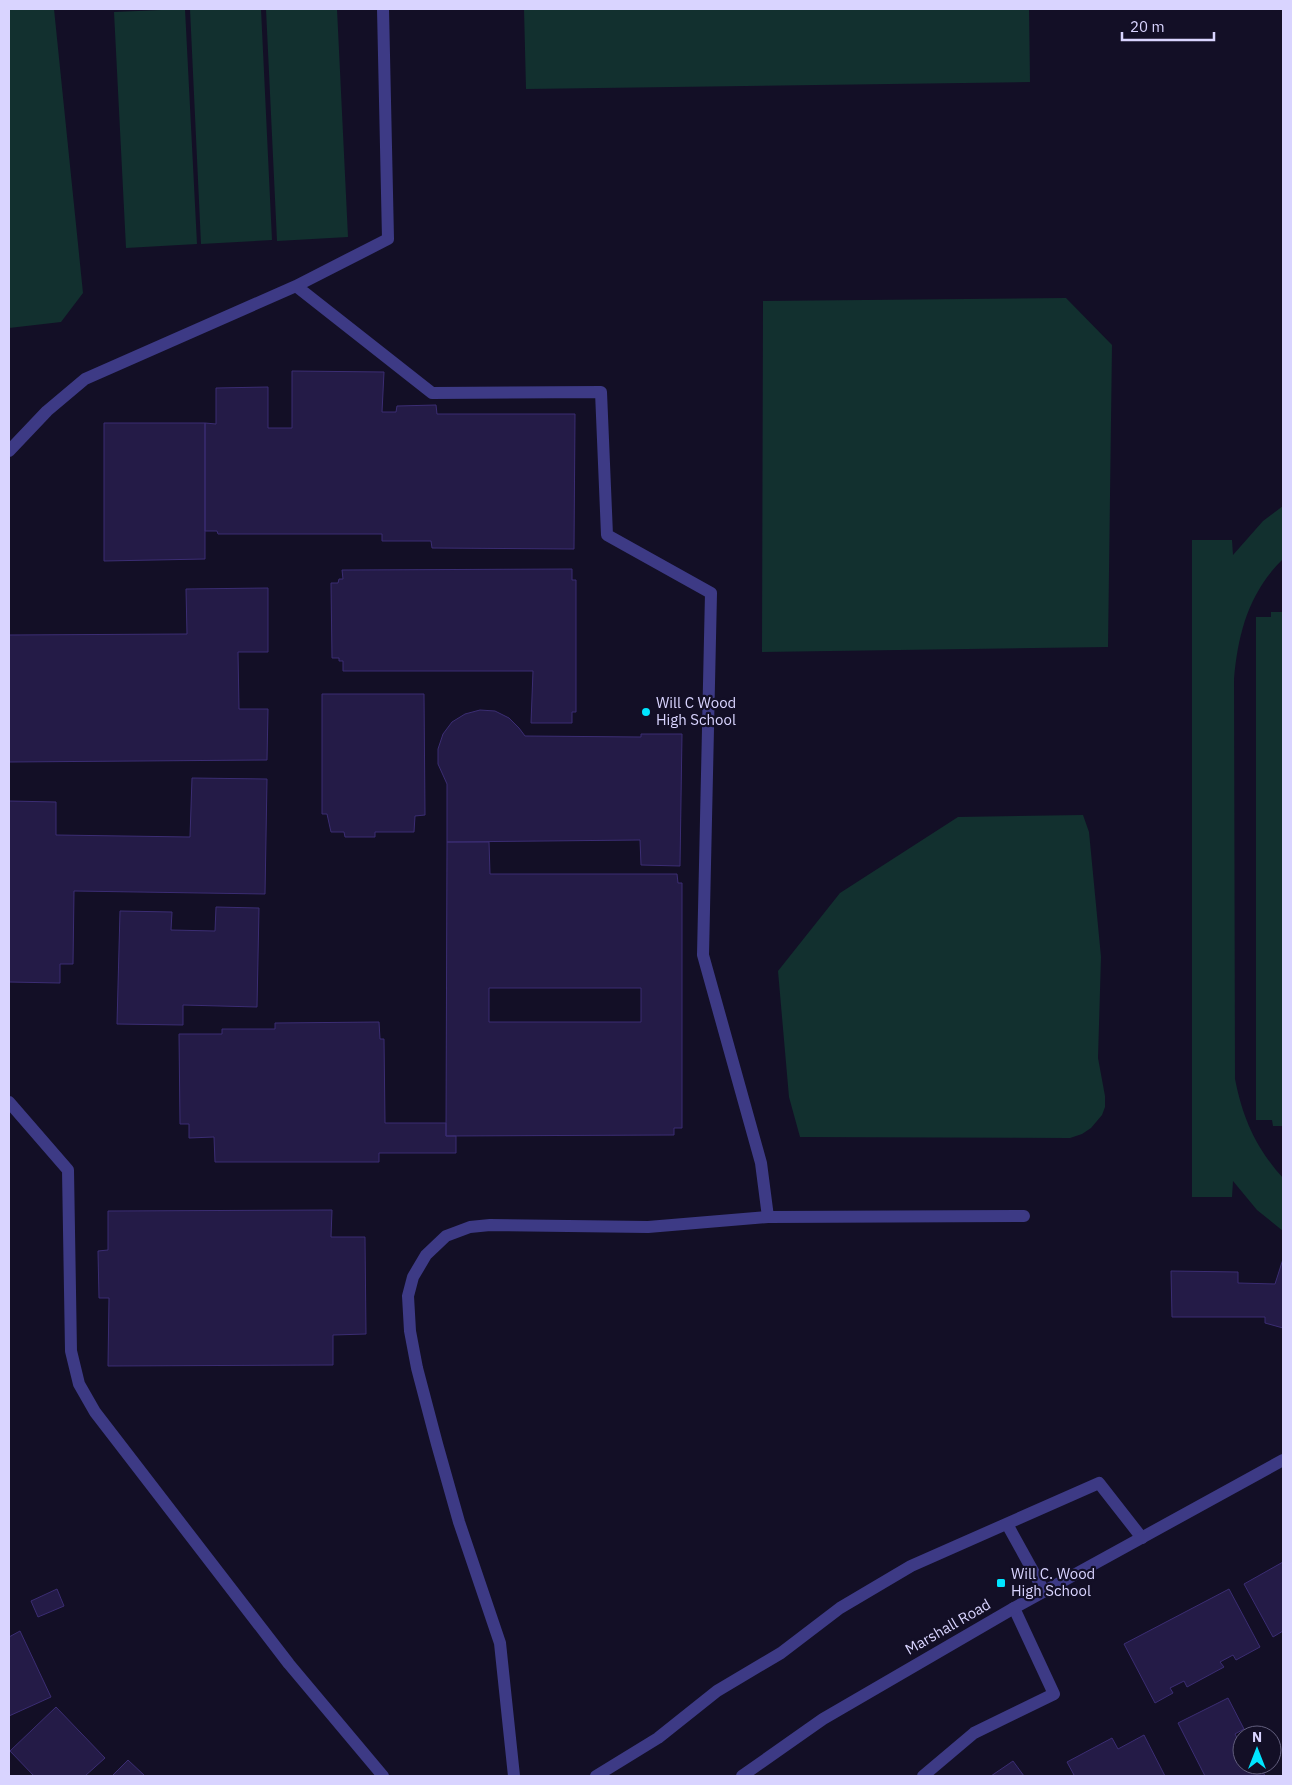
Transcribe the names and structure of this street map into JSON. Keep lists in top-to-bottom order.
{
  "streets": {
    "street": ["Marshall Road"]
  },
  "places": {
    "other": ["Will C Wood High School"],
    "transit": ["Will C. Wood High School"]
  },
  "scale_bar": "20 m",
  "north": "top"
}
